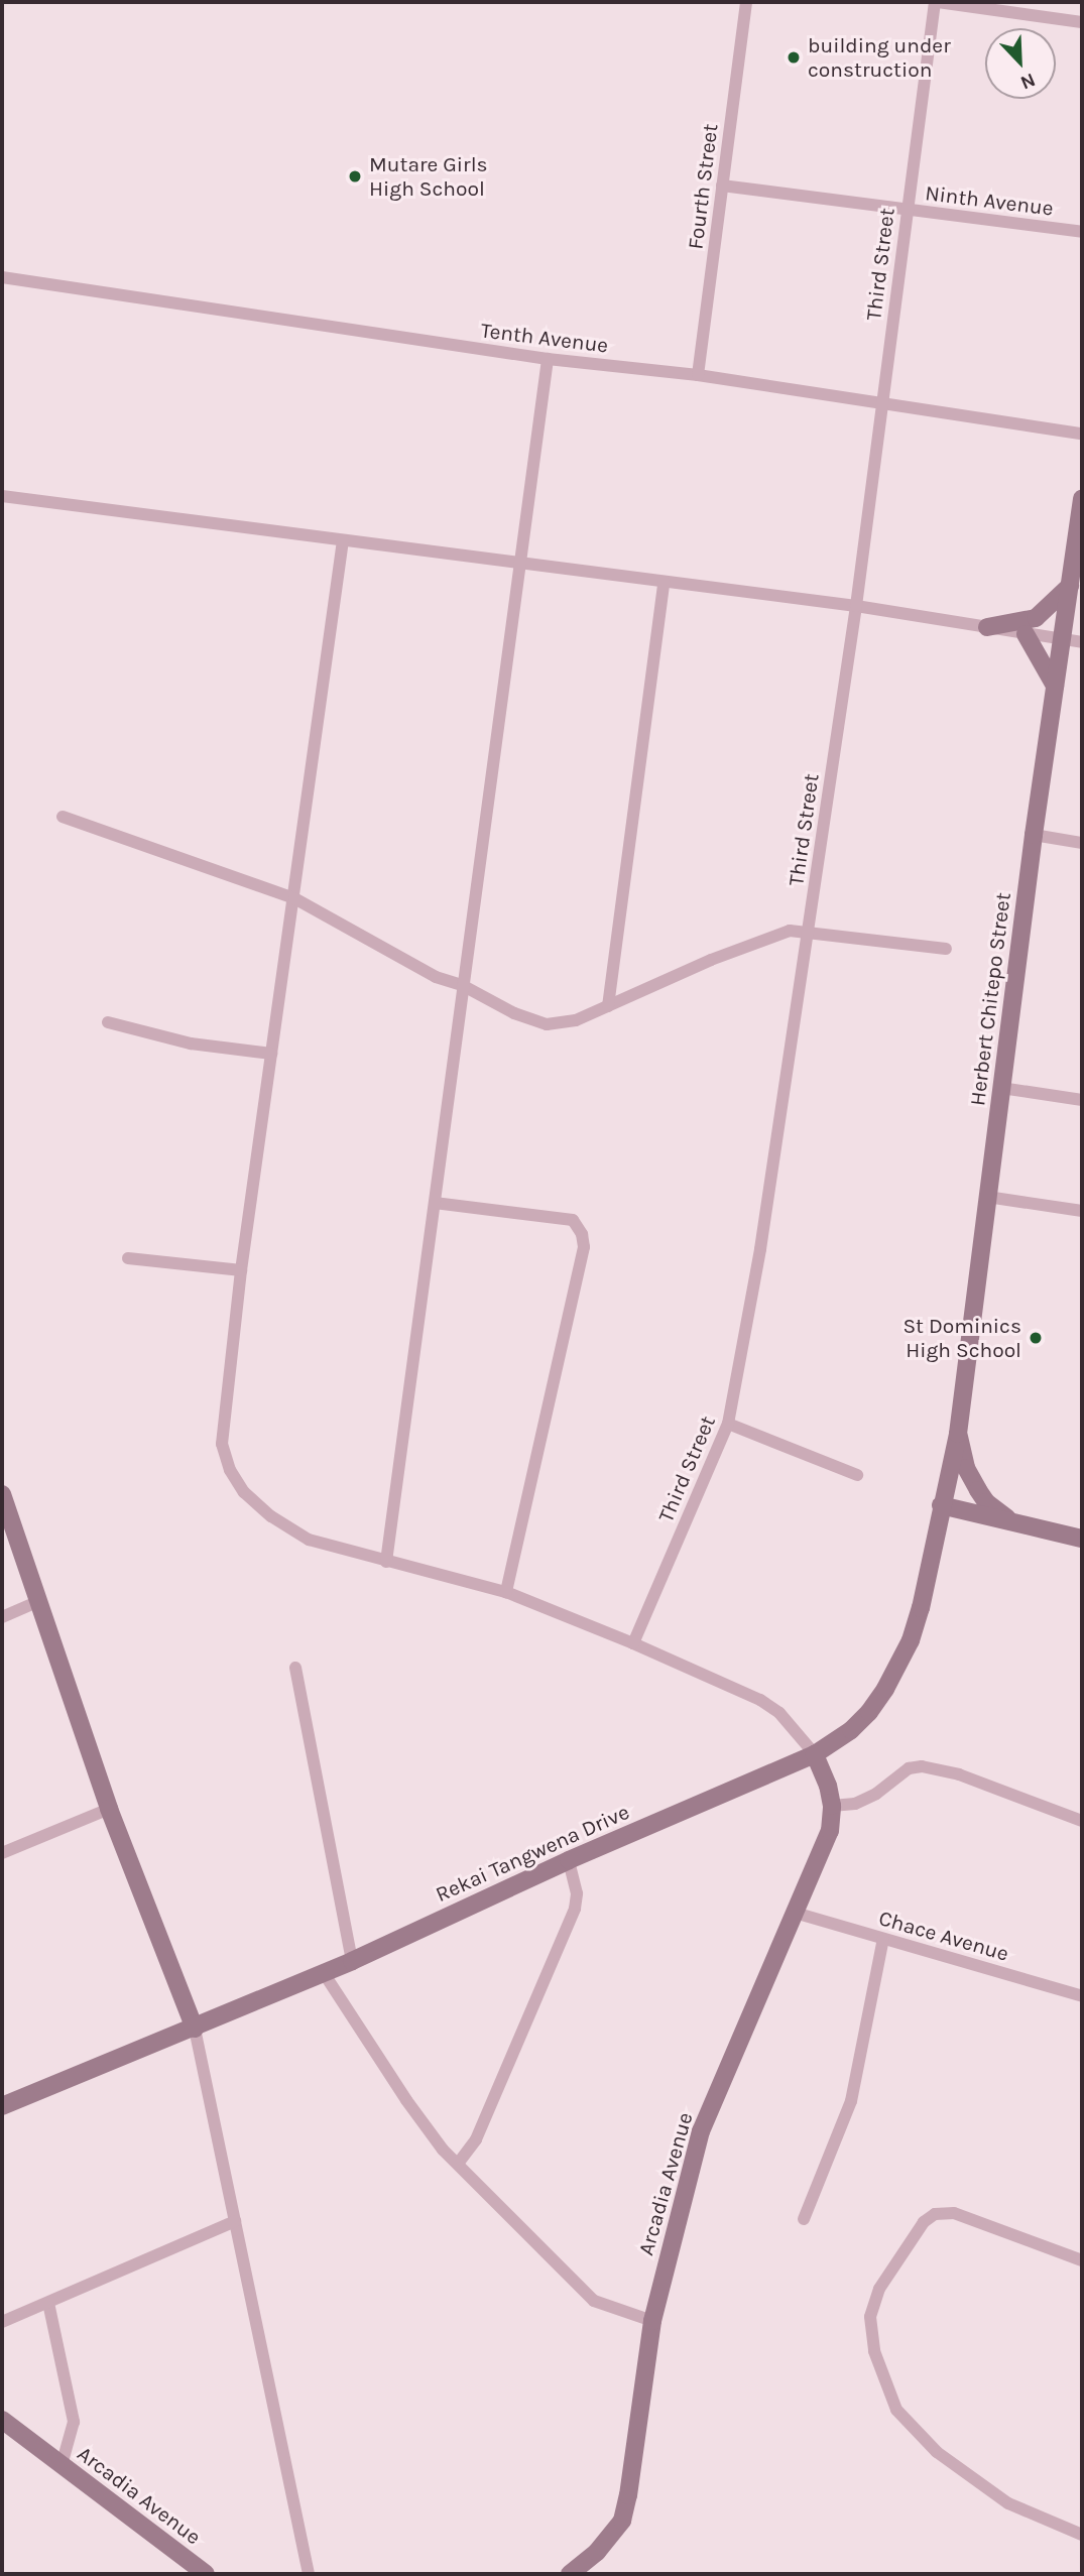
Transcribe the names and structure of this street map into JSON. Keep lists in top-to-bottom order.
{
  "streets": {
    "main road": ["Herbert Chitepo Street", "Rekai Tangwena Drive", "Arcadia Avenue"],
    "street": [
      "Fourth Street",
      "Ninth Avenue",
      "Third Street",
      "Tenth Avenue",
      "Chace Avenue"
    ]
  },
  "crossings": [
    ["Fourth Street", "Ninth Avenue"],
    ["Fourth Street", "Tenth Avenue"],
    ["Ninth Avenue", "Third Street"],
    ["Third Street", "Tenth Avenue"],
    ["Herbert Chitepo Street", "Rekai Tangwena Drive"],
    ["Chace Avenue", "Arcadia Avenue"]
  ],
  "places": ["building under construction", "Mutare Girls High School", "St Dominics High School"],
  "north": "bottom right"
}
